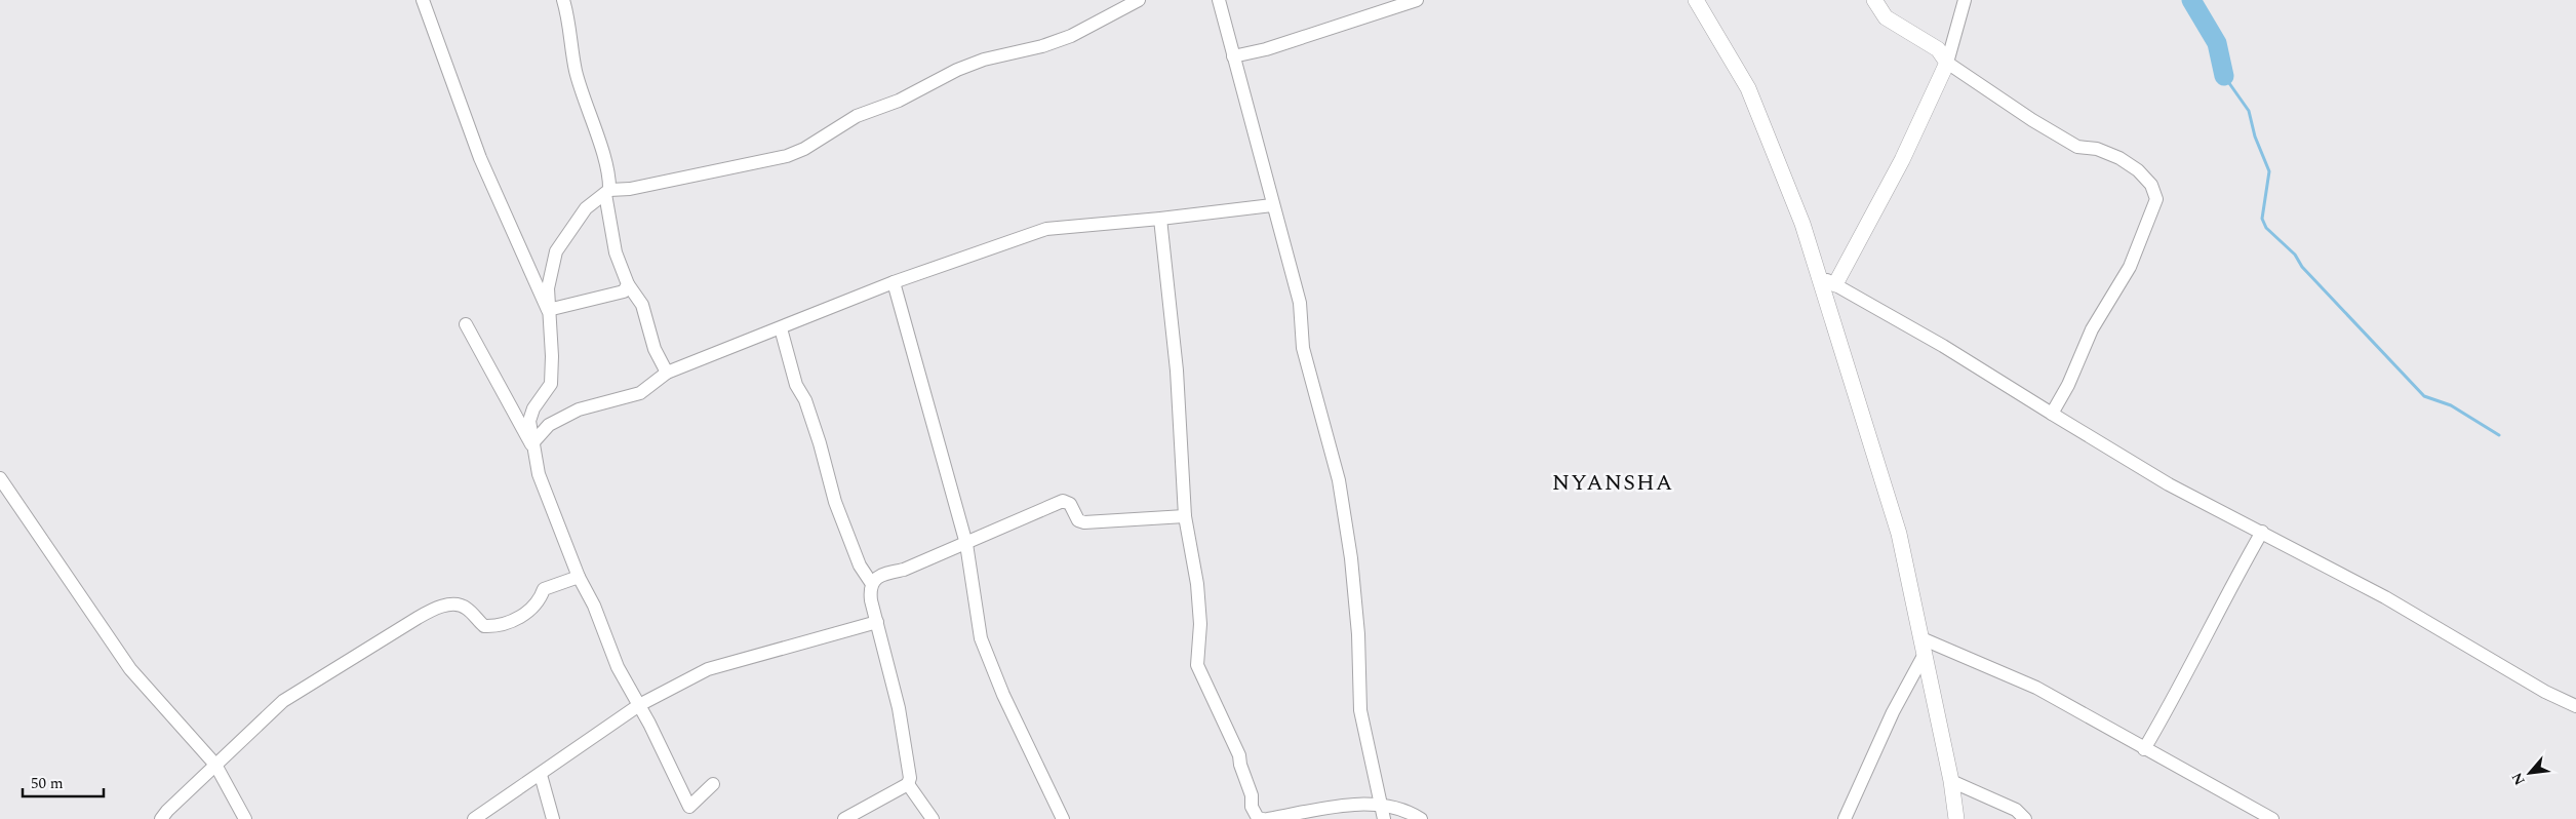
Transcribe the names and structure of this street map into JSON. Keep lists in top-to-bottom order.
{
  "districts": ["NYANSHA"],
  "scale_bar": "50 m",
  "north": "bottom left"
}
